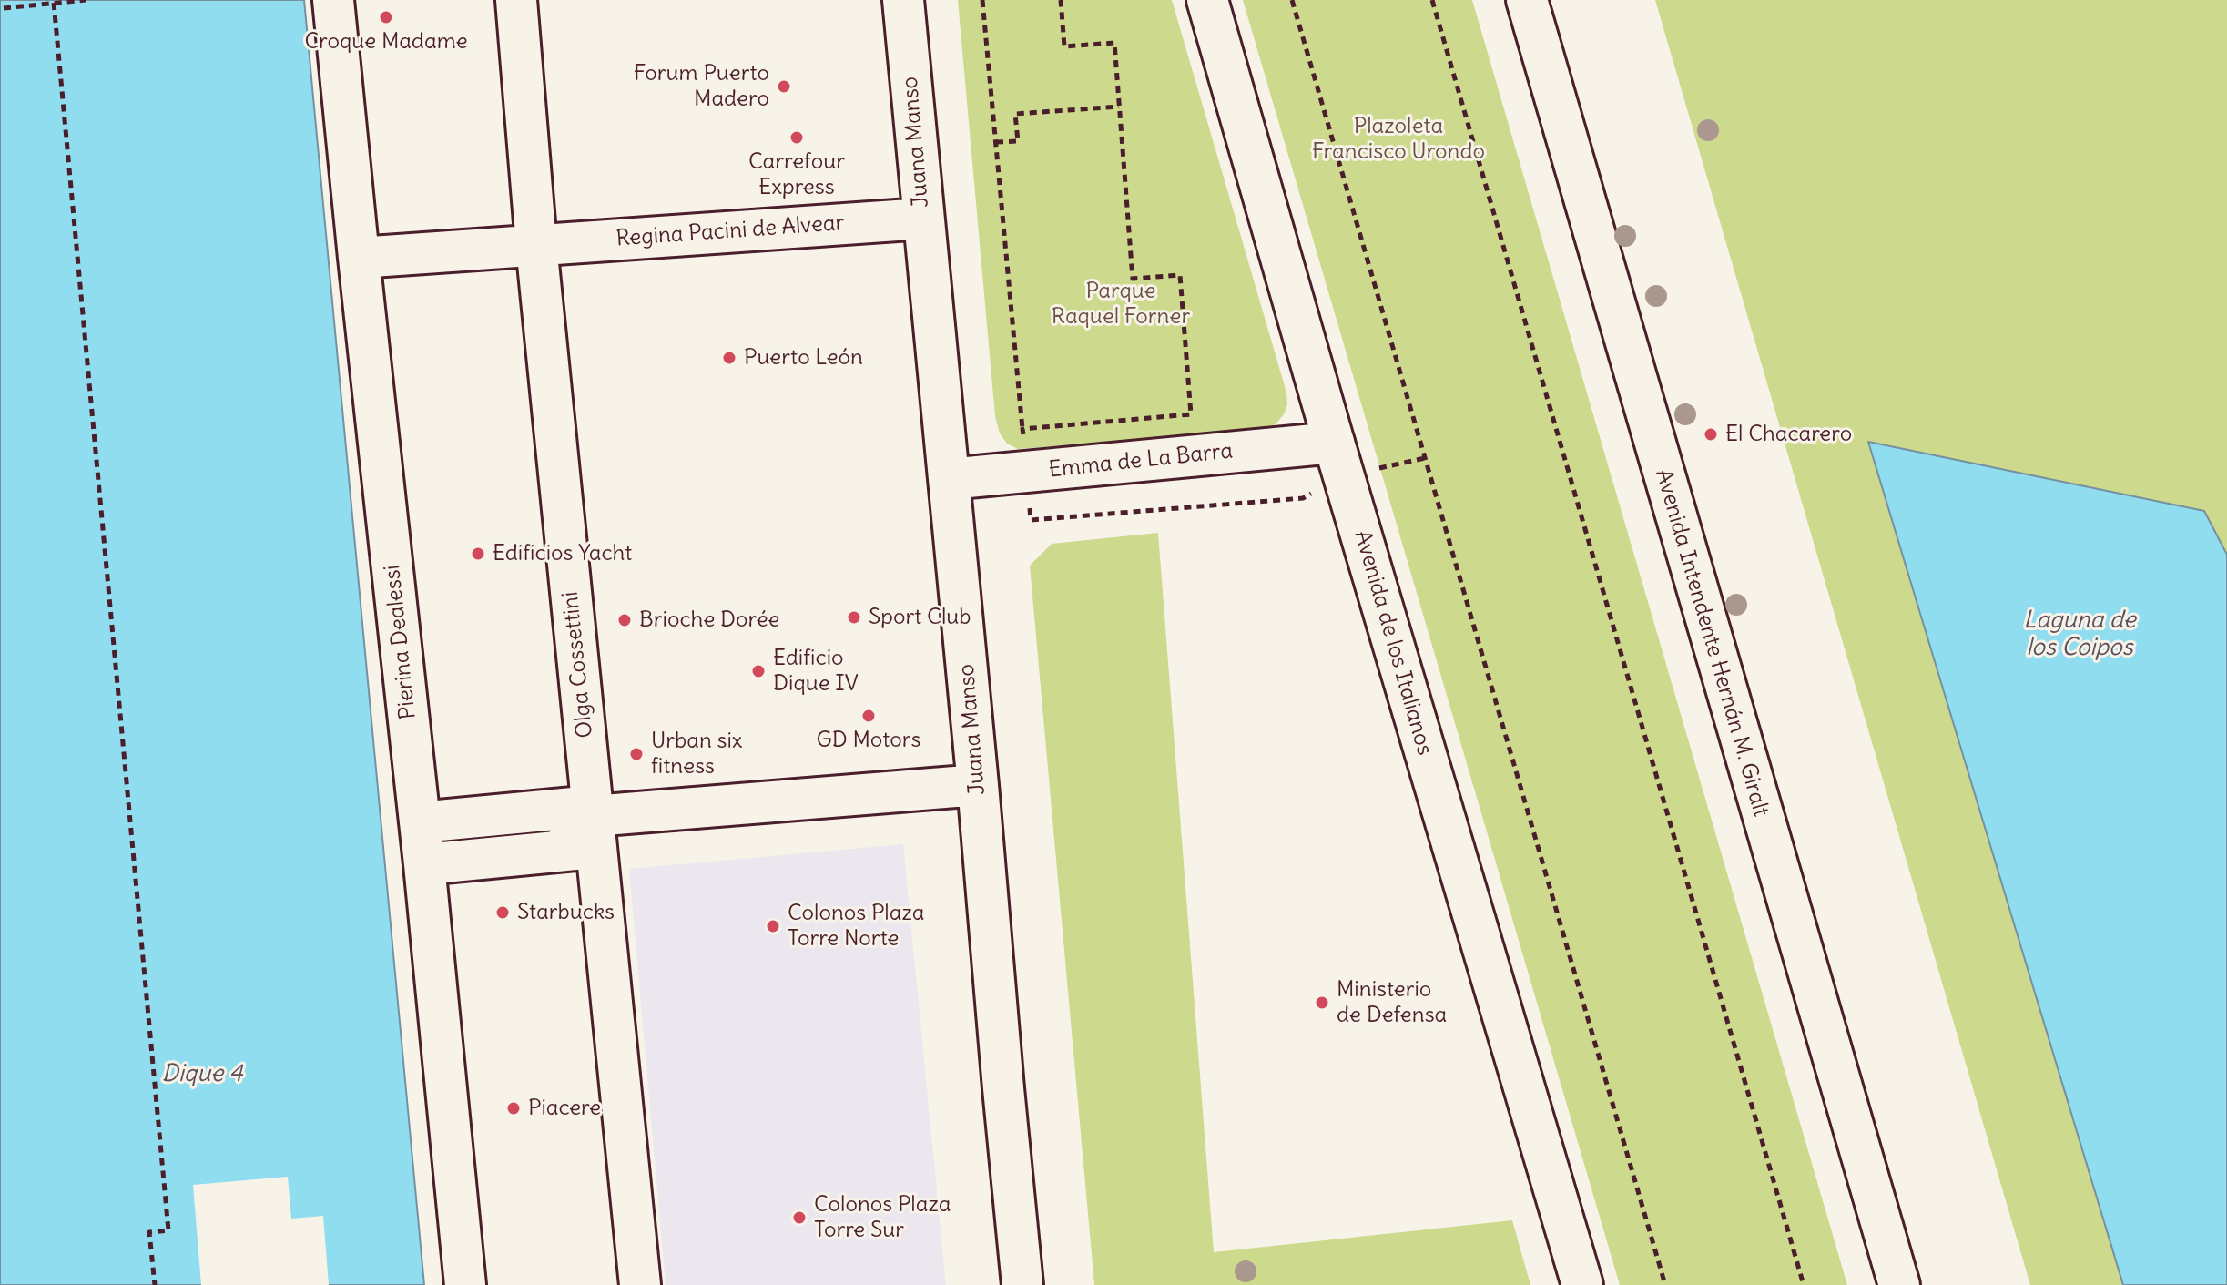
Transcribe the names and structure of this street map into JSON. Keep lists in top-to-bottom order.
{
  "streets": {
    "street": [
      "Juana Manso",
      "Regina Pacini de Alvear",
      "Emma de La Barra",
      "Pierina Dealessi",
      "Avenida de los Italianos",
      "Avenida Intendente Hernán M. Giralt",
      "Olga Cossettini"
    ]
  },
  "crossings": [
    ["Juana Manso", "Regina Pacini de Alvear"],
    ["Juana Manso", "Emma de La Barra"],
    ["Regina Pacini de Alvear", "Pierina Dealessi"],
    ["Regina Pacini de Alvear", "Olga Cossettini"],
    ["Emma de La Barra", "Avenida de los Italianos"]
  ],
  "water": ["Laguna de los Coipos", "Dique 4"],
  "parks": ["Plazoleta Francisco Urondo", "Parque Raquel Forner"],
  "places": [
    "Croque Madame",
    "Forum Puerto Madero",
    "Carrefour Express",
    "Puerto León",
    "El Chacarero",
    "Edificios Yacht",
    "Sport Club",
    "Brioche Dorée",
    "Edificio Dique IV",
    "GD Motors",
    "Urban six fitness",
    "Starbucks",
    "Colonos Plaza Torre Norte",
    "Ministerio de Defensa",
    "Piacere",
    "Colonos Plaza Torre Sur"
  ]
}
